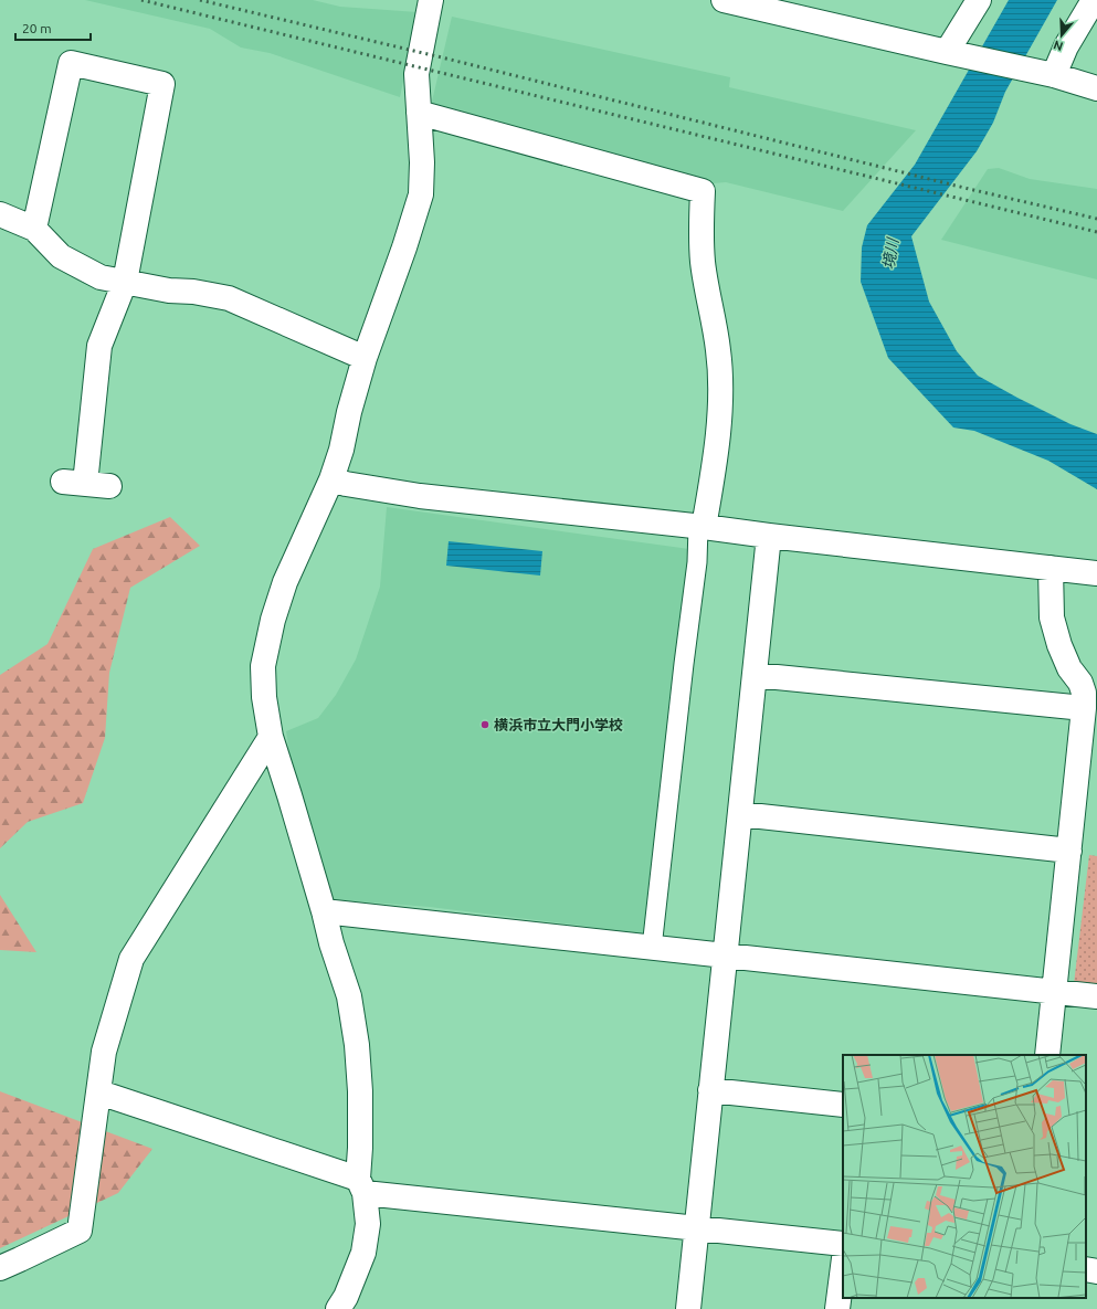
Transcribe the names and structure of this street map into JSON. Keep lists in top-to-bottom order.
{
  "water": ["境川"],
  "places": ["横浜市立大門小学校"],
  "scale_bar": "20 m",
  "north": "bottom"
}
